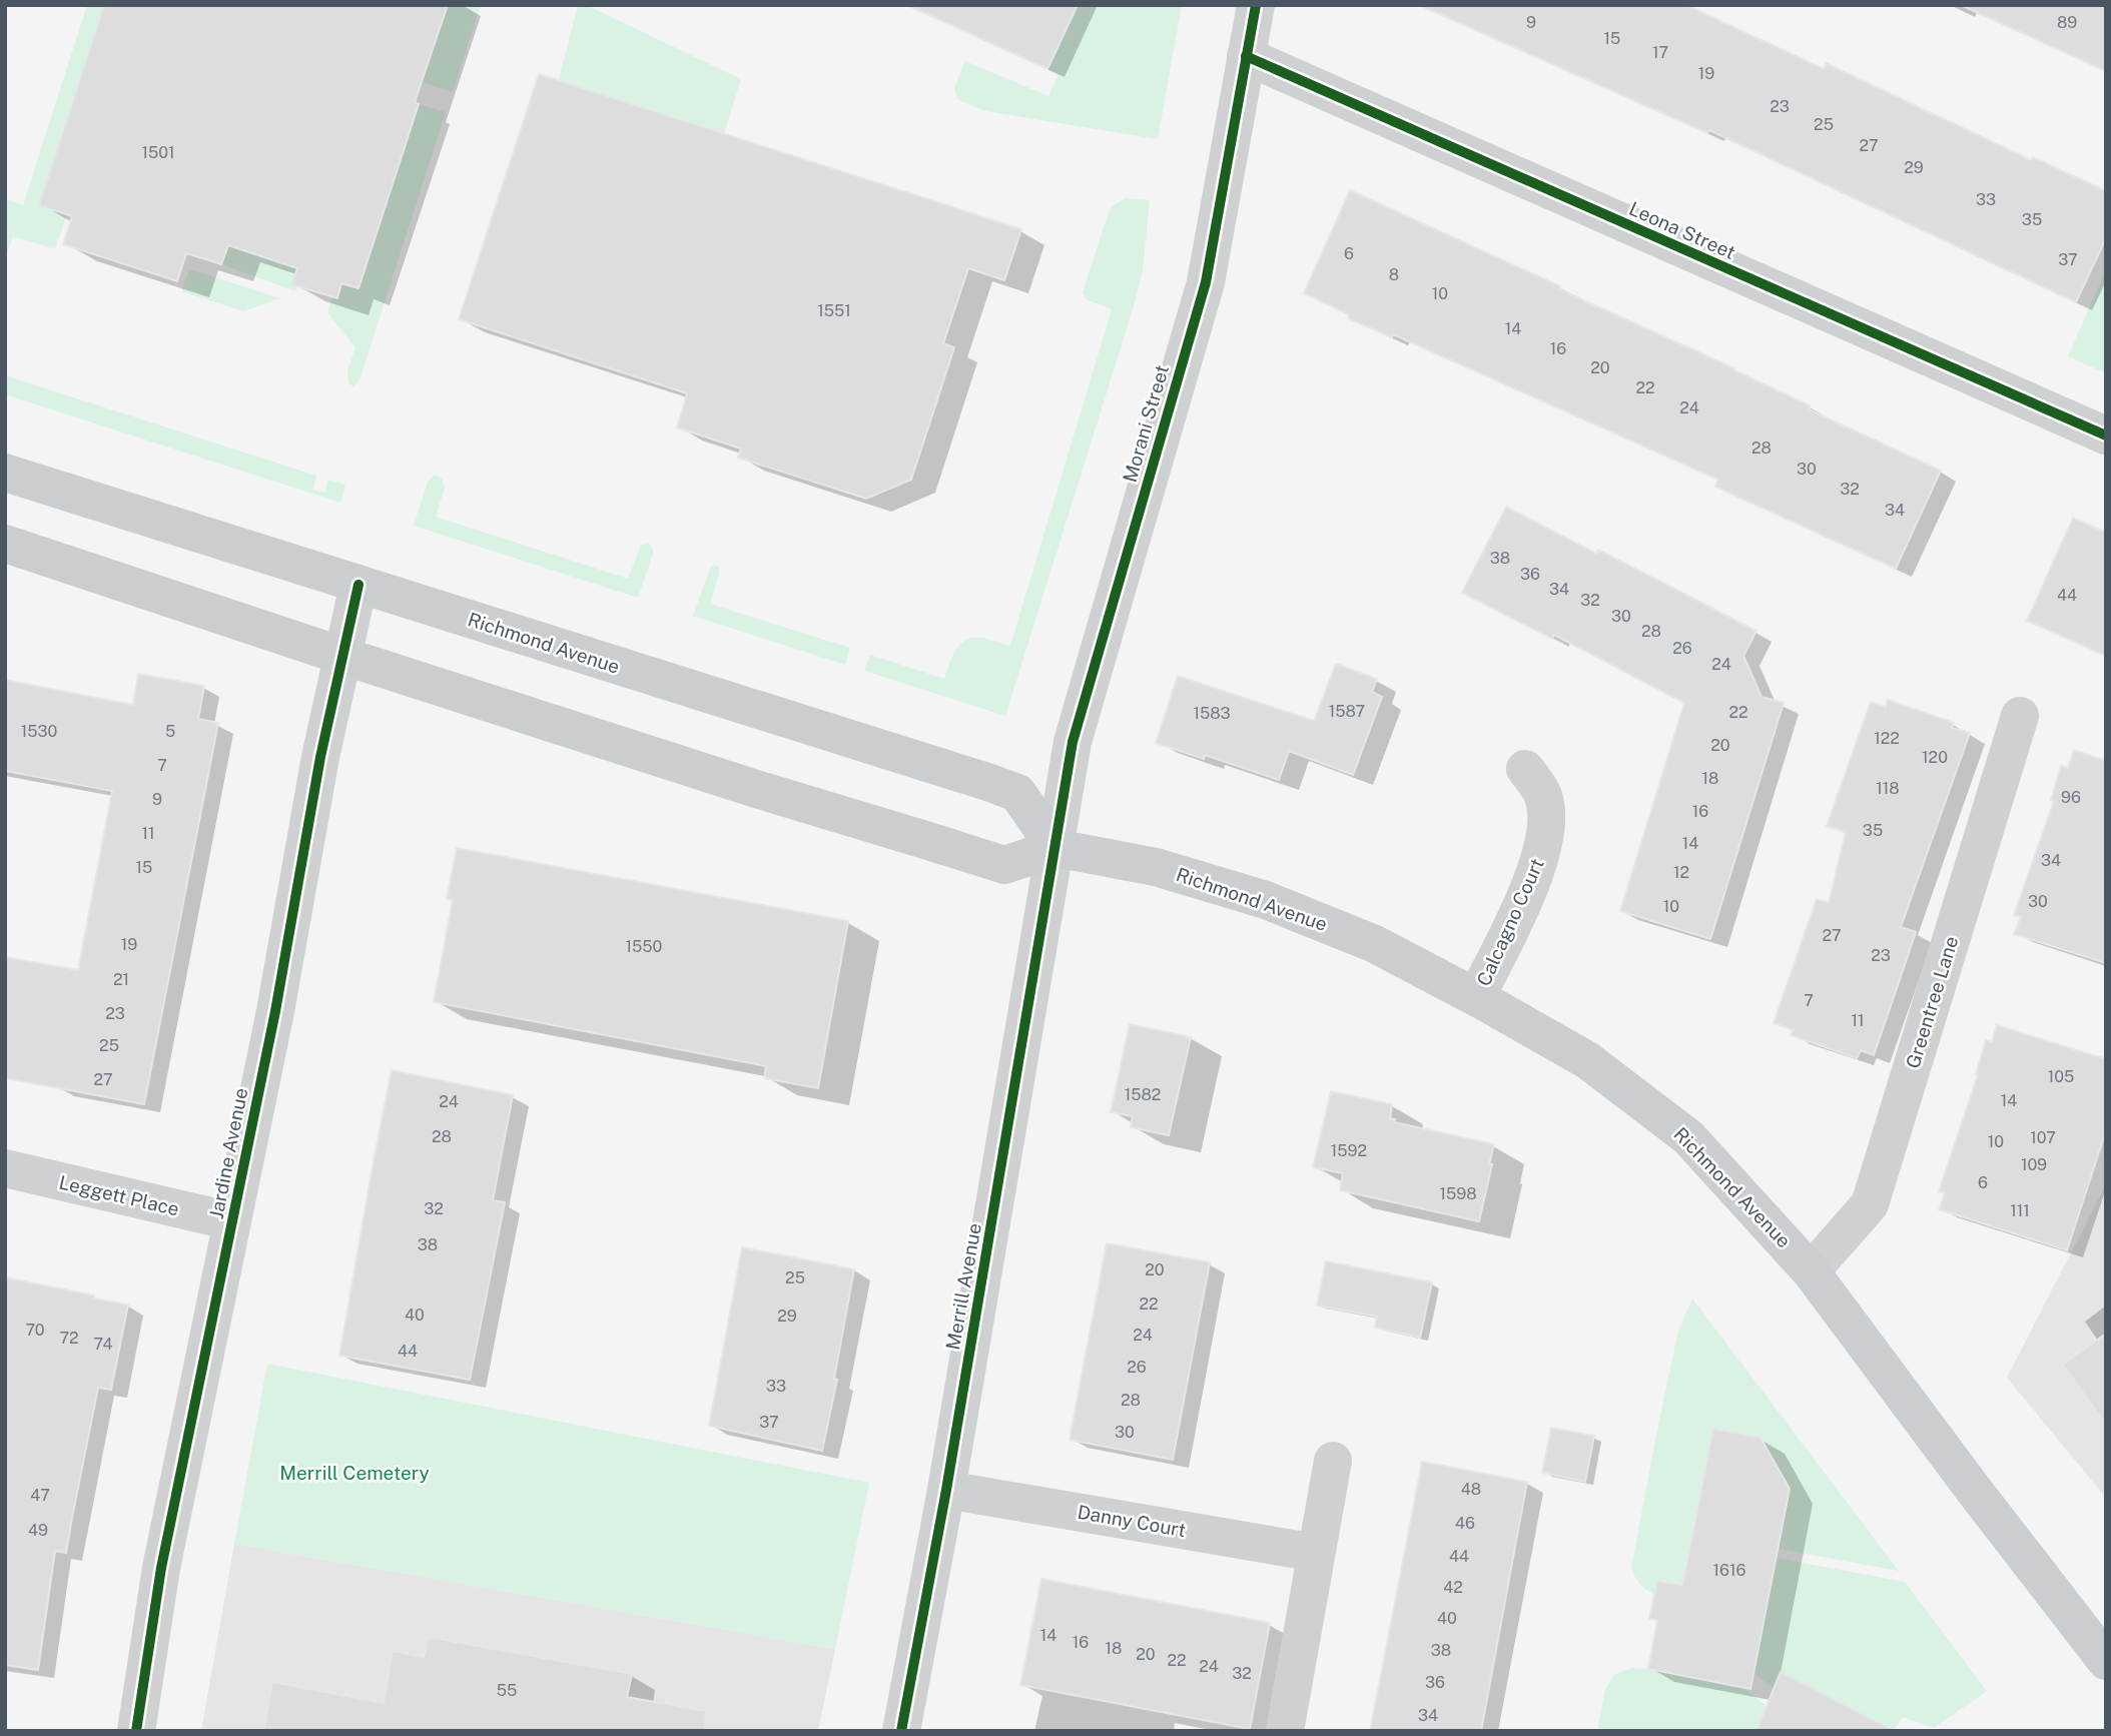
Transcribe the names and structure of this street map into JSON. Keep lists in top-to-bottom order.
{
  "streets": {
    "main road": ["Richmond Avenue"],
    "street": [
      "Leona Street",
      "Morani Street",
      "Calcagno Court",
      "Greentree Lane",
      "Jardine Avenue",
      "Leggett Place",
      "Merrill Avenue",
      "Danny Court"
    ]
  },
  "crossings": [
    ["Leona Street", "Morani Street"],
    ["Morani Street", "Richmond Avenue"],
    ["Morani Street", "Merrill Avenue"],
    ["Richmond Avenue", "Calcagno Court"],
    ["Richmond Avenue", "Greentree Lane"],
    ["Richmond Avenue", "Jardine Avenue"],
    ["Richmond Avenue", "Merrill Avenue"],
    ["Jardine Avenue", "Leggett Place"],
    ["Merrill Avenue", "Danny Court"]
  ],
  "parks": ["Merrill Cemetery"],
  "house_numbers": [
    "9",
    "89",
    "15",
    "17",
    "19",
    "23",
    "25",
    "27",
    "1501",
    "29",
    "33",
    "35",
    "6",
    "37",
    "8",
    "10",
    "1551",
    "14",
    "16",
    "20",
    "22",
    "24",
    "28",
    "30",
    "32",
    "34",
    "38",
    "36",
    "34",
    "44",
    "32",
    "30",
    "28",
    "26",
    "24",
    "1587",
    "22",
    "1583",
    "1530",
    "5",
    "122",
    "20",
    "120",
    "7",
    "18",
    "118",
    "96",
    "9",
    "16",
    "35",
    "11",
    "14",
    "34",
    "15",
    "12",
    "30",
    "10",
    "27",
    "19",
    "1550",
    "23",
    "21",
    "7",
    "23",
    "11",
    "25",
    "105",
    "27",
    "1582",
    "14",
    "24",
    "28",
    "107",
    "10",
    "1592",
    "109",
    "6",
    "1598",
    "32",
    "111",
    "38",
    "20",
    "25",
    "22",
    "40",
    "29",
    "70",
    "24",
    "72",
    "74",
    "44",
    "26",
    "33",
    "28",
    "37",
    "30",
    "48",
    "47",
    "46",
    "49",
    "44",
    "1616",
    "42",
    "40",
    "14",
    "16",
    "18",
    "38",
    "20",
    "22",
    "24",
    "32",
    "36",
    "55",
    "34"
  ]
}
